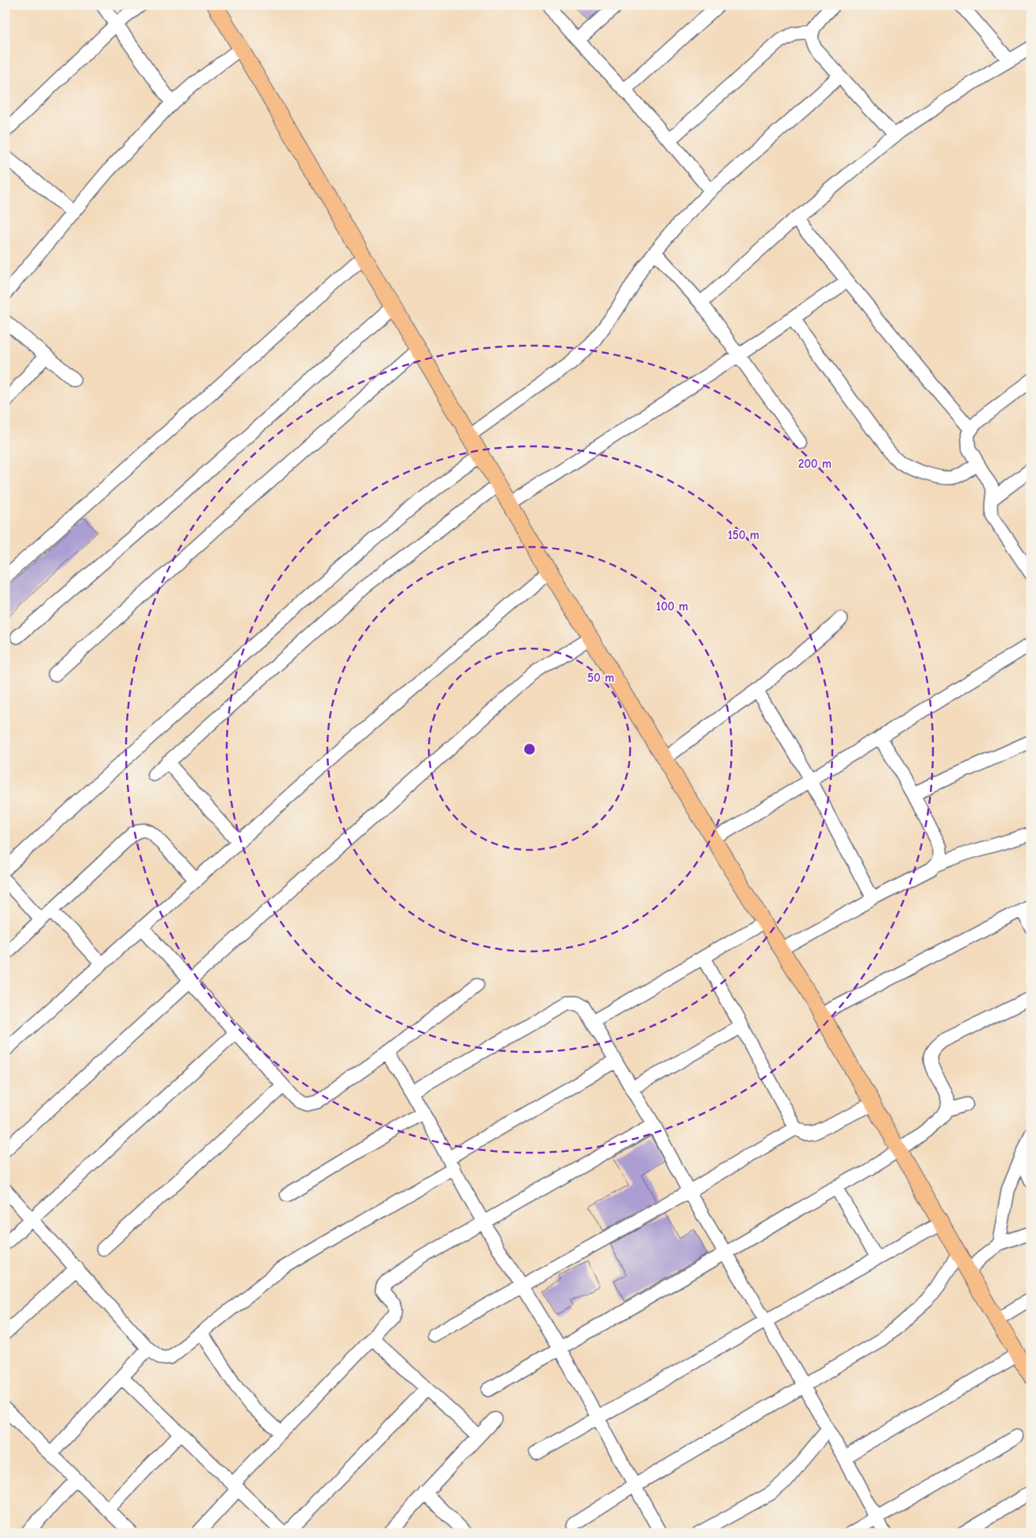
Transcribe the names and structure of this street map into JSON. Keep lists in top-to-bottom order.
{
  "rings": [
    "200 m",
    "150 m",
    "100 m",
    "50 m"
  ]
}
